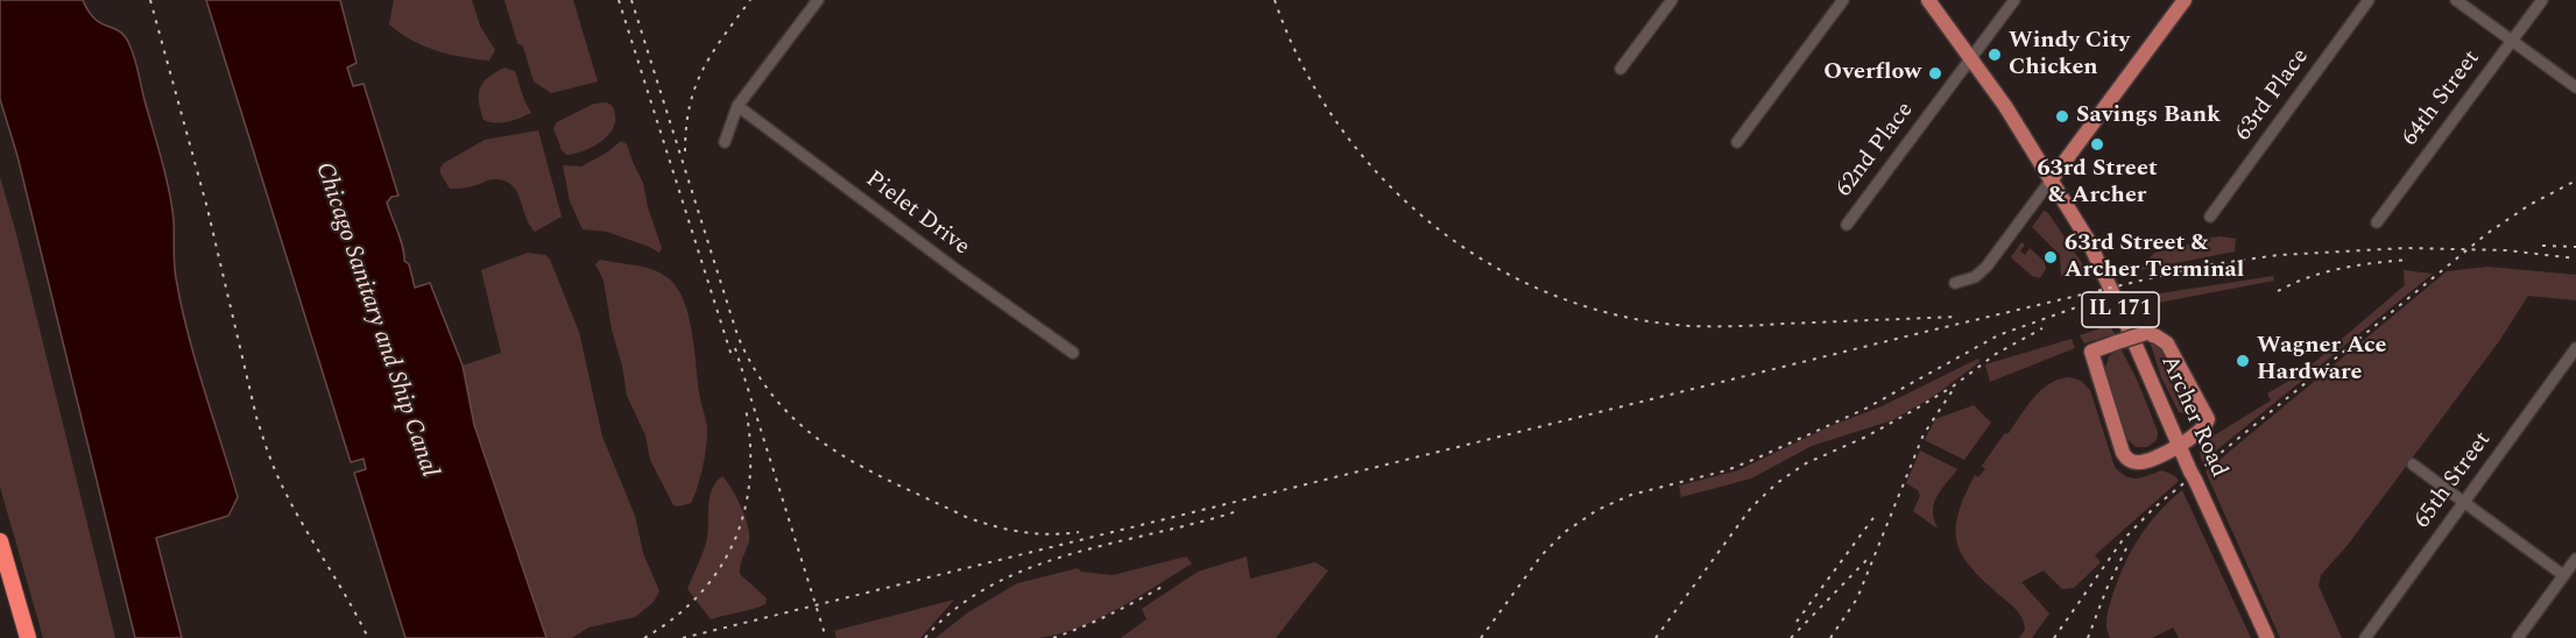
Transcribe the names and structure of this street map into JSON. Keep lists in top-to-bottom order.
{
  "streets": {
    "main road": ["IL 171", "Archer Road"],
    "street": [
      "63rd Place",
      "64th Street",
      "62nd Place",
      "Pielet Drive",
      "65th Street"
    ]
  },
  "crossings": [
    ["62nd Place", "IL 171"],
    ["IL 171", "Archer Road"]
  ],
  "water": ["Chicago Sanitary and Ship Canal"],
  "places": [
    "Windy City Chicken",
    "Overflow",
    "Savings Bank",
    "63rd Street & Archer",
    "63rd Street & Archer Terminal",
    "Wagner Ace Hardware"
  ]
}
